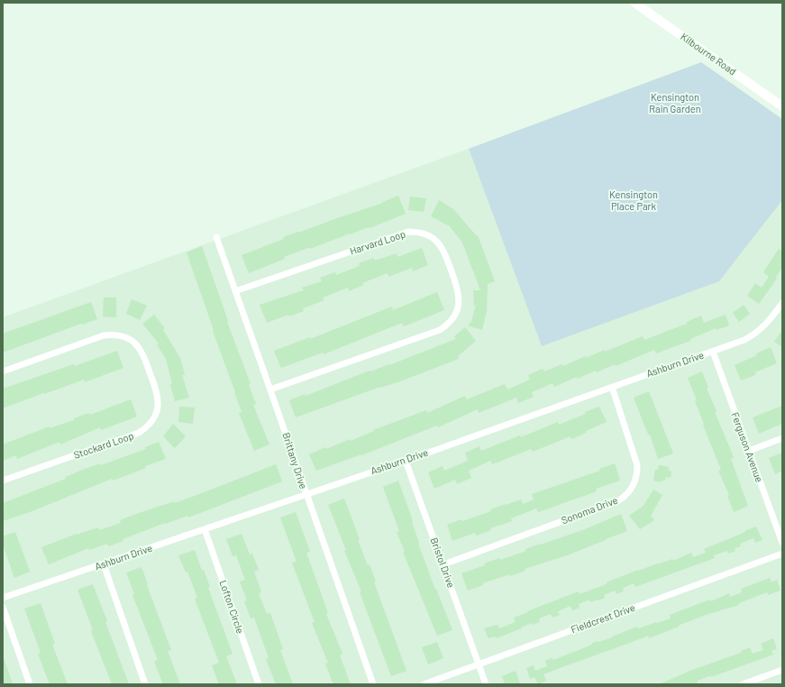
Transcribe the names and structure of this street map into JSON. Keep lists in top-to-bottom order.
{
  "streets": {
    "main road": ["Kilbourne Road"],
    "street": [
      "Harvard Loop",
      "Ashburn Drive",
      "Stockard Loop",
      "Ferguson Avenue",
      "Brittany Drive",
      "Sonoma Drive",
      "Bristol Drive",
      "Lofton Circle",
      "Fieldcrest Drive"
    ]
  },
  "crossings": [
    ["Harvard Loop", "Brittany Drive"],
    ["Ashburn Drive", "Ferguson Avenue"],
    ["Ashburn Drive", "Brittany Drive"],
    ["Ashburn Drive", "Sonoma Drive"],
    ["Ashburn Drive", "Bristol Drive"],
    ["Ashburn Drive", "Lofton Circle"],
    ["Sonoma Drive", "Bristol Drive"],
    ["Bristol Drive", "Fieldcrest Drive"]
  ],
  "parks": ["Kensington Rain Garden", "Kensington Place Park"]
}
